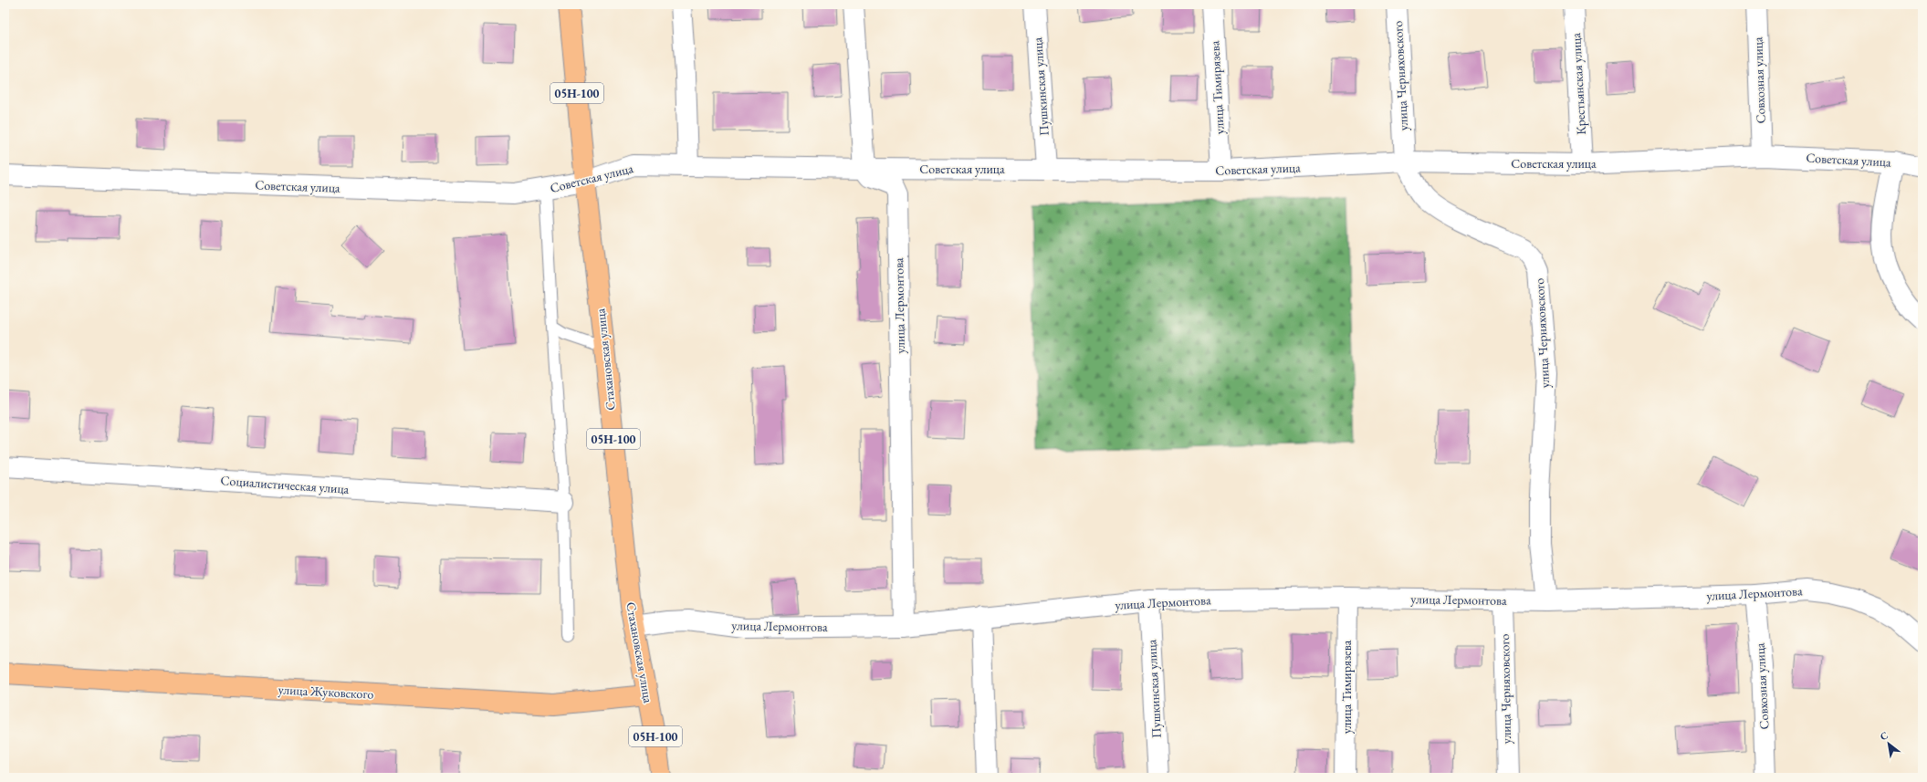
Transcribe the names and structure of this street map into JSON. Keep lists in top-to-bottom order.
{
  "streets": {
    "main road": ["05Н-100", "Стахановская улица", "улица Жуковского"],
    "street": [
      "улица Черняховского",
      "Совхозная улица",
      "Крестьянская улица",
      "Пушкинская улица",
      "улица Тимирязева",
      "Советская улица",
      "улица Лермонтова",
      "Социалистическая улица"
    ]
  },
  "crossings": [
    ["улица Черняховского", "Советская улица"],
    ["улица Черняховского", "улица Лермонтова"],
    ["Совхозная улица", "Советская улица"],
    ["Совхозная улица", "улица Лермонтова"],
    ["Крестьянская улица", "Советская улица"],
    ["Пушкинская улица", "Советская улица"],
    ["Пушкинская улица", "улица Лермонтова"],
    ["улица Тимирязева", "Советская улица"],
    ["улица Тимирязева", "улица Лермонтова"],
    ["Советская улица", "улица Лермонтова"],
    ["Советская улица", "Стахановская улица"],
    ["улица Лермонтова", "Стахановская улица"],
    ["Стахановская улица", "улица Жуковского"]
  ],
  "north": "top left"
}
